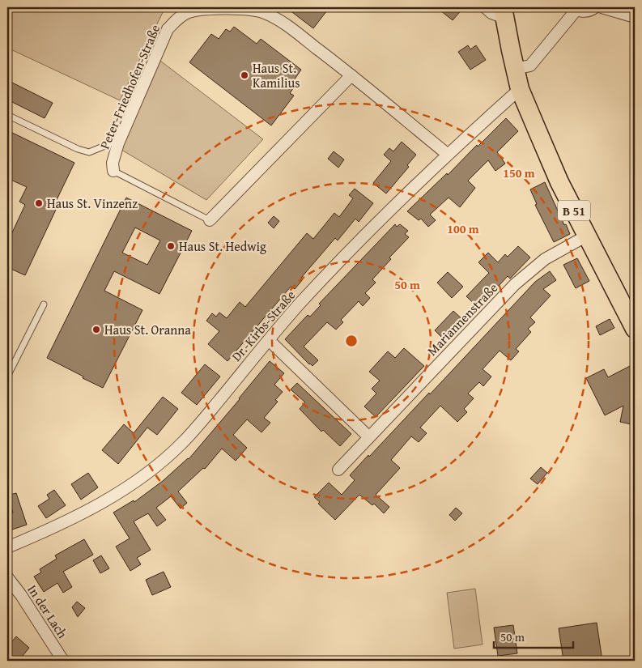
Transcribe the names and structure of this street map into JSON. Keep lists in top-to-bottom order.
{
  "streets": {
    "main road": ["B 51"],
    "street": [
      "Peter-Friedhofen-Straße",
      "Mariannenstraße",
      "Dr.-Kirbs-Straße",
      "In der Lach"
    ]
  },
  "crossings": [
    ["Peter-Friedhofen-Straße", "Dr.-Kirbs-Straße"],
    ["B 51", "Mariannenstraße"],
    ["B 51", "Dr.-Kirbs-Straße"]
  ],
  "places": [
    "Haus St. Kamilius",
    "Haus St. Vinzenz",
    "Haus St. Hedwig",
    "Haus St. Oranna"
  ],
  "scale_bar": "50 m",
  "rings": ["150 m", "100 m", "50 m"]
}
